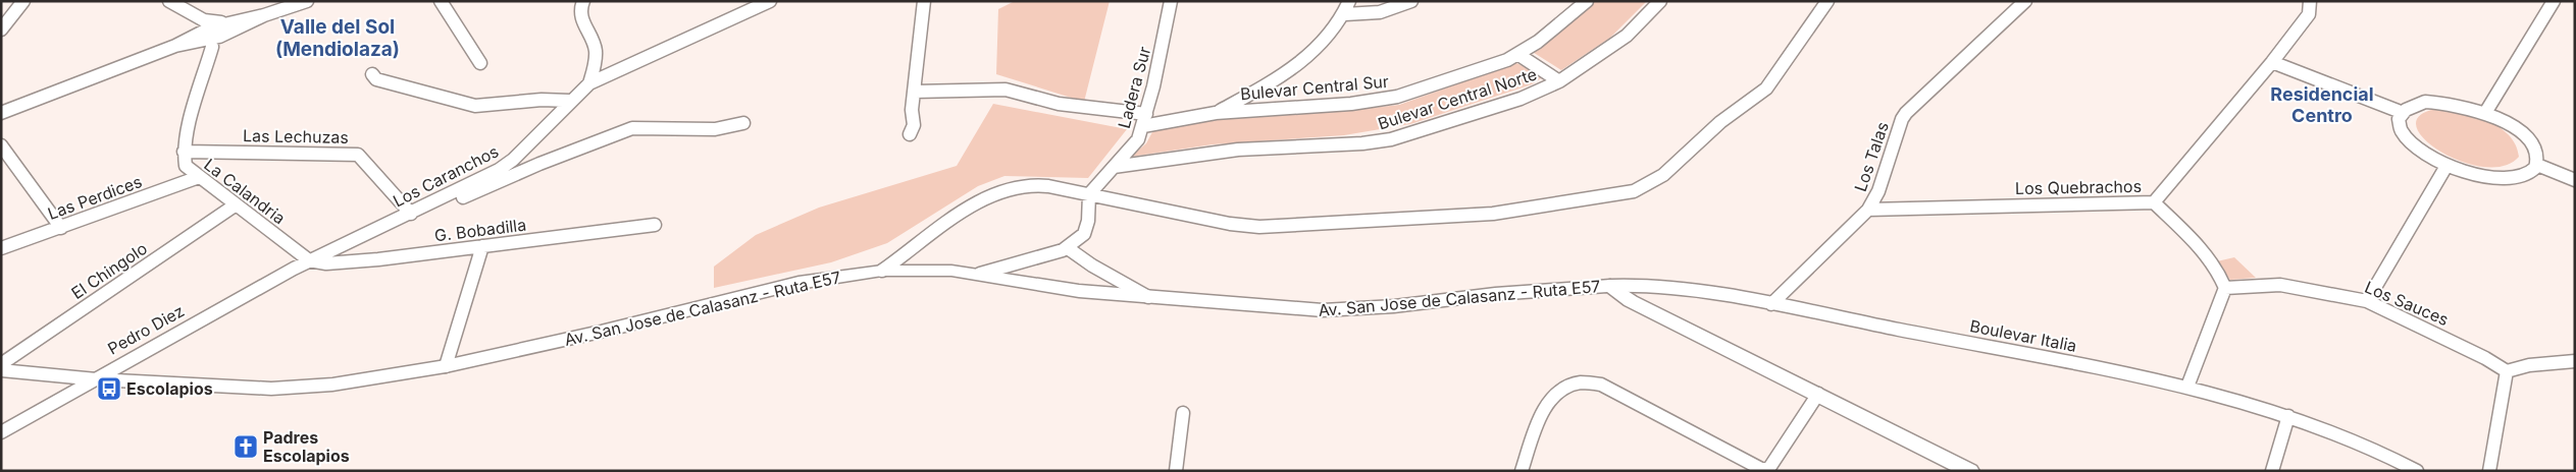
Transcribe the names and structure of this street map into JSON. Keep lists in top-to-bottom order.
{
  "streets": {
    "street": [
      "Ladera Sur",
      "Bulevar Central Sur",
      "Bulevar Central Norte",
      "Las Lechuzas",
      "Los Talas",
      "Los Caranchos",
      "Los Quebrachos",
      "La Calandria",
      "Las Perdices",
      "G. Bobadilla",
      "El Chingolo",
      "Av. San Jose de Calasanz - Ruta E57",
      "Los Sauces",
      "Pedro Diez",
      "Boulevar Italia"
    ]
  },
  "crossings": [
    ["Ladera Sur", "Bulevar Central Sur"],
    ["Ladera Sur", "Bulevar Central Norte"],
    ["Las Lechuzas", "Los Caranchos"],
    ["Las Lechuzas", "La Calandria"],
    ["Los Talas", "Los Quebrachos"],
    ["Los Talas", "Boulevar Italia"],
    ["Los Caranchos", "La Calandria"],
    ["Los Caranchos", "G. Bobadilla"],
    ["Los Caranchos", "Pedro Diez"],
    ["La Calandria", "Las Perdices"],
    ["La Calandria", "G. Bobadilla"],
    ["La Calandria", "El Chingolo"],
    ["La Calandria", "Pedro Diez"],
    ["G. Bobadilla", "Pedro Diez"],
    ["Av. San Jose de Calasanz - Ruta E57", "Pedro Diez"],
    ["Av. San Jose de Calasanz - Ruta E57", "Boulevar Italia"]
  ],
  "districts": ["Valle del Sol (Mendiolaza)", "Residencial Centro"],
  "places": {
    "bus stop": ["Escolapios"],
    "church": ["Padres Escolapios"]
  }
}
